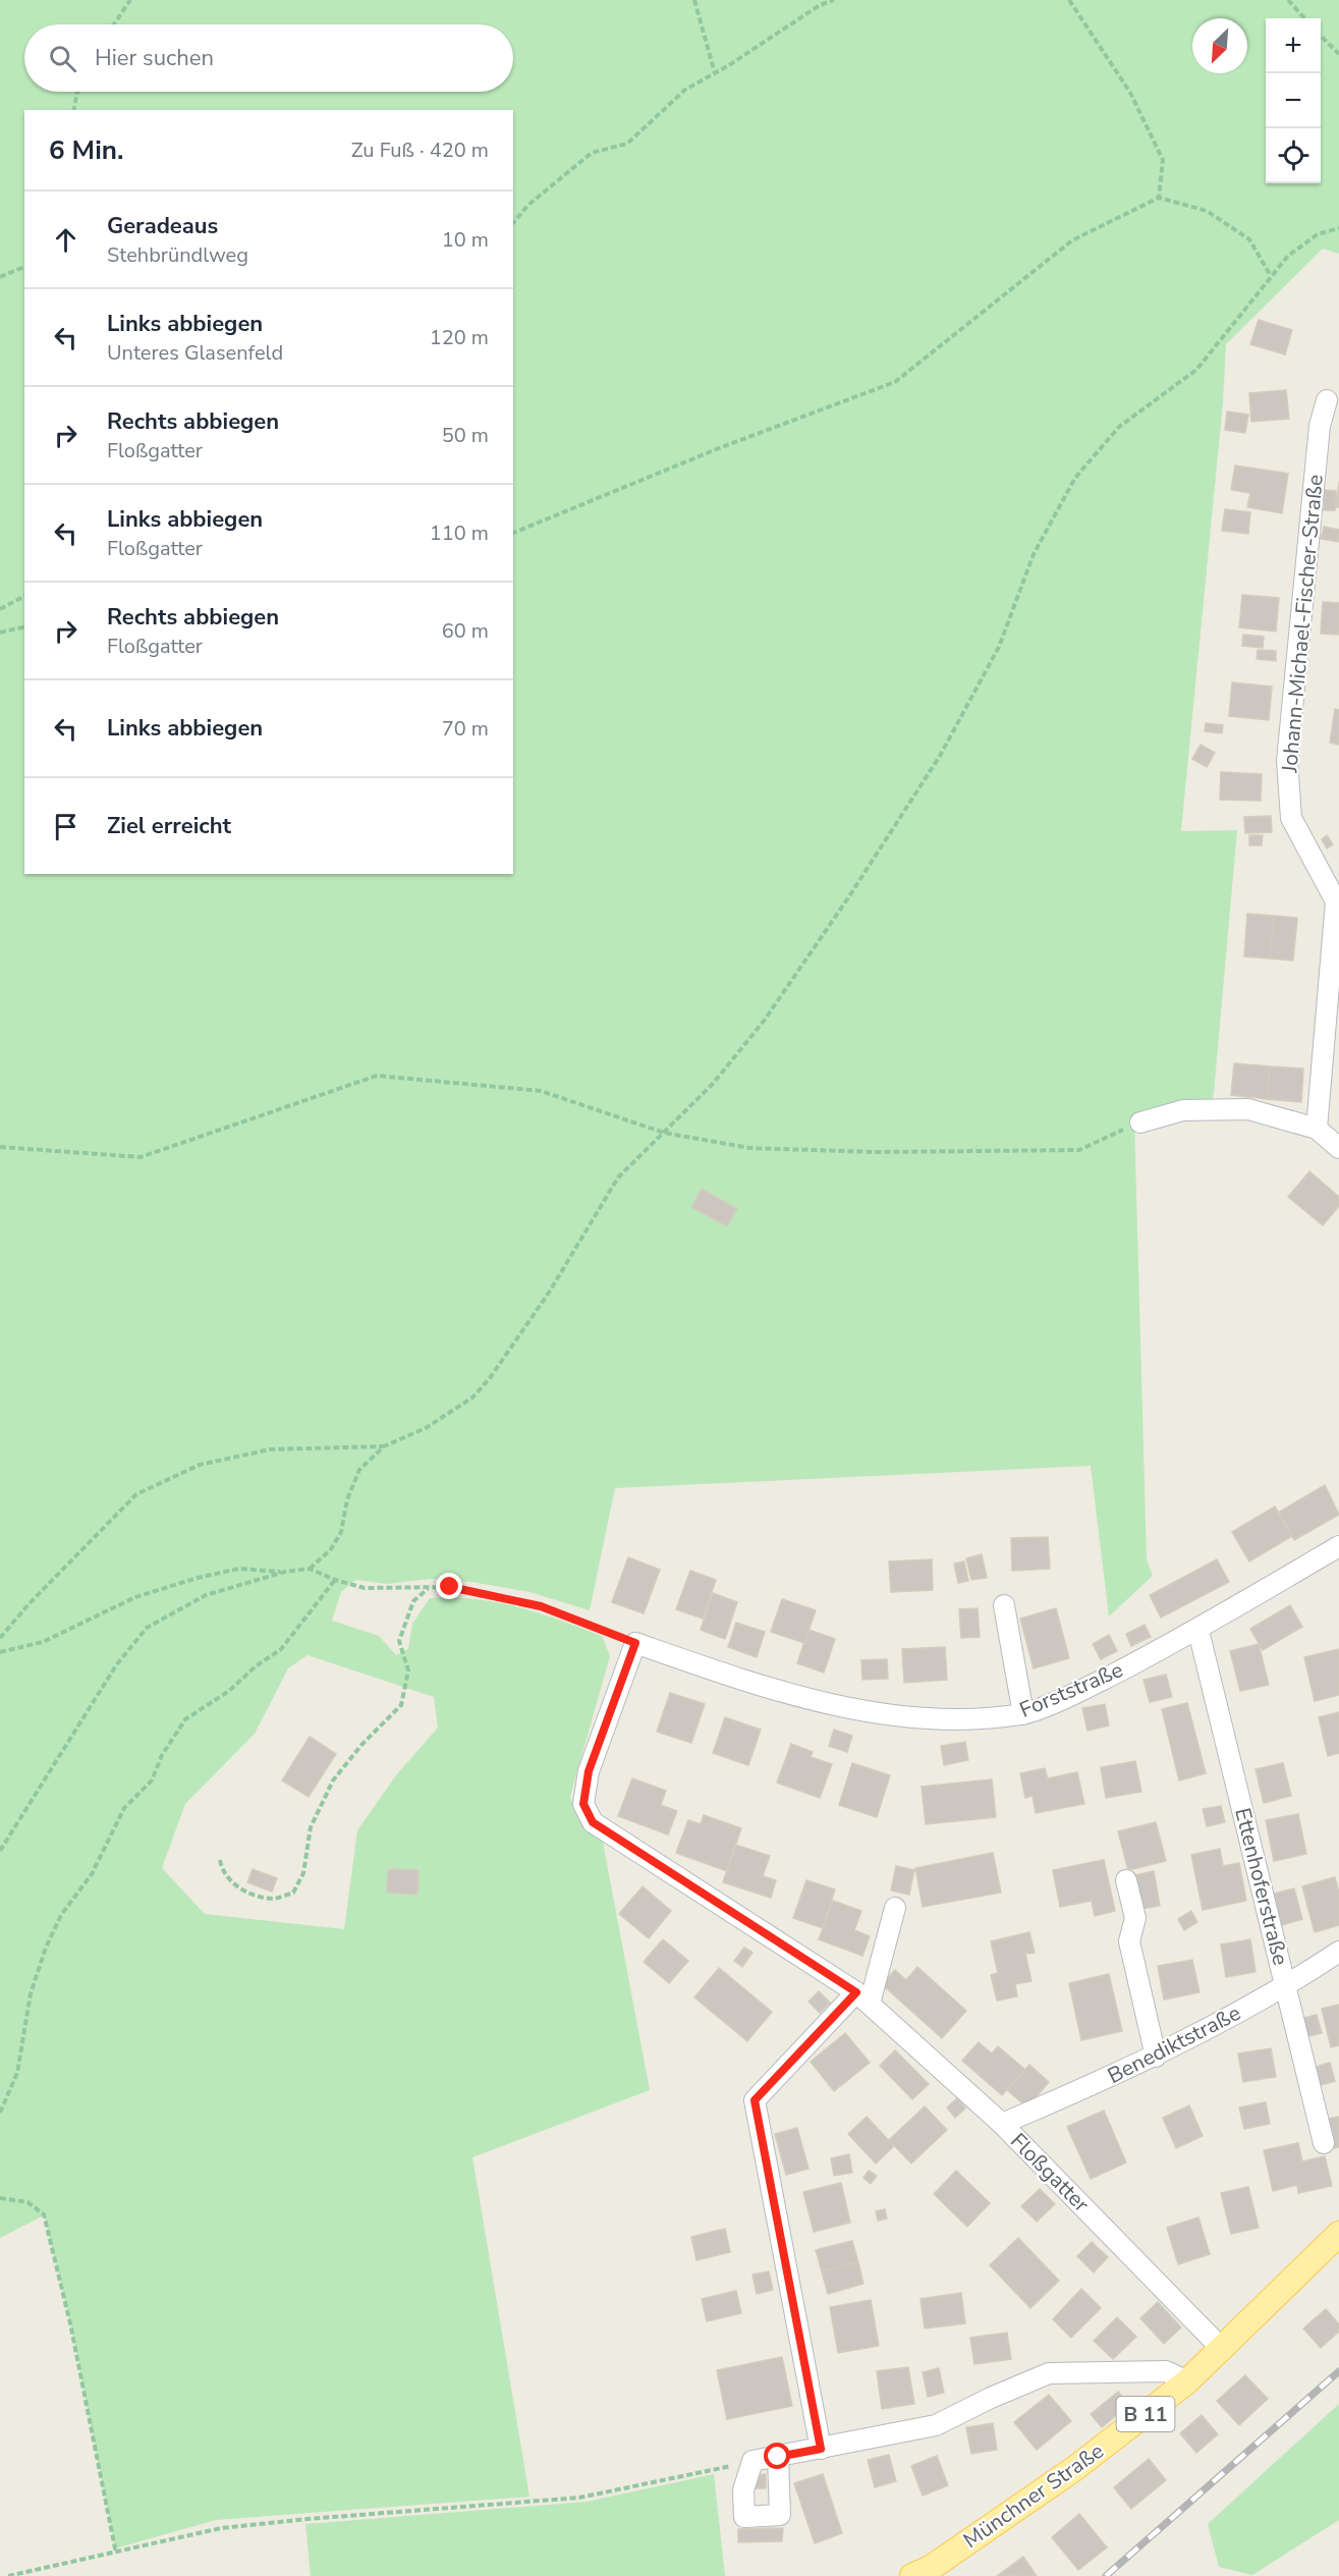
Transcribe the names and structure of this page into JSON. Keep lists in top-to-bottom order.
{
  "streets": {
    "main road": ["B 11", "Münchner Straße"],
    "street": [
      "Johann-Michael-Fischer-Straße",
      "Forststraße",
      "Ettenhoferstraße",
      "Benediktstraße",
      "Floßgatter"
    ]
  },
  "crossings": [
    ["Forststraße", "Ettenhoferstraße"],
    ["Forststraße", "Floßgatter"],
    ["Ettenhoferstraße", "Benediktstraße"],
    ["Benediktstraße", "Floßgatter"],
    ["Floßgatter", "Münchner Straße"]
  ],
  "north": "bottom left",
  "page": {
    "map_buttons": ["+", "−"],
    "search": "Hier suchen",
    "heading": ["6 Min.", "Zu Fuß · 420 m"],
    "list": [
      ["Geradeaus", "Stehbründlweg", "10 m"],
      ["Links abbiegen", "Unteres Glasenfeld", "120 m"],
      ["Rechts abbiegen", "Floßgatter", "50 m"],
      ["Links abbiegen", "Floßgatter", "110 m"],
      ["Rechts abbiegen", "Floßgatter", "60 m"],
      ["Links abbiegen", "70 m"],
      "Ziel erreicht"
    ]
  }
}
